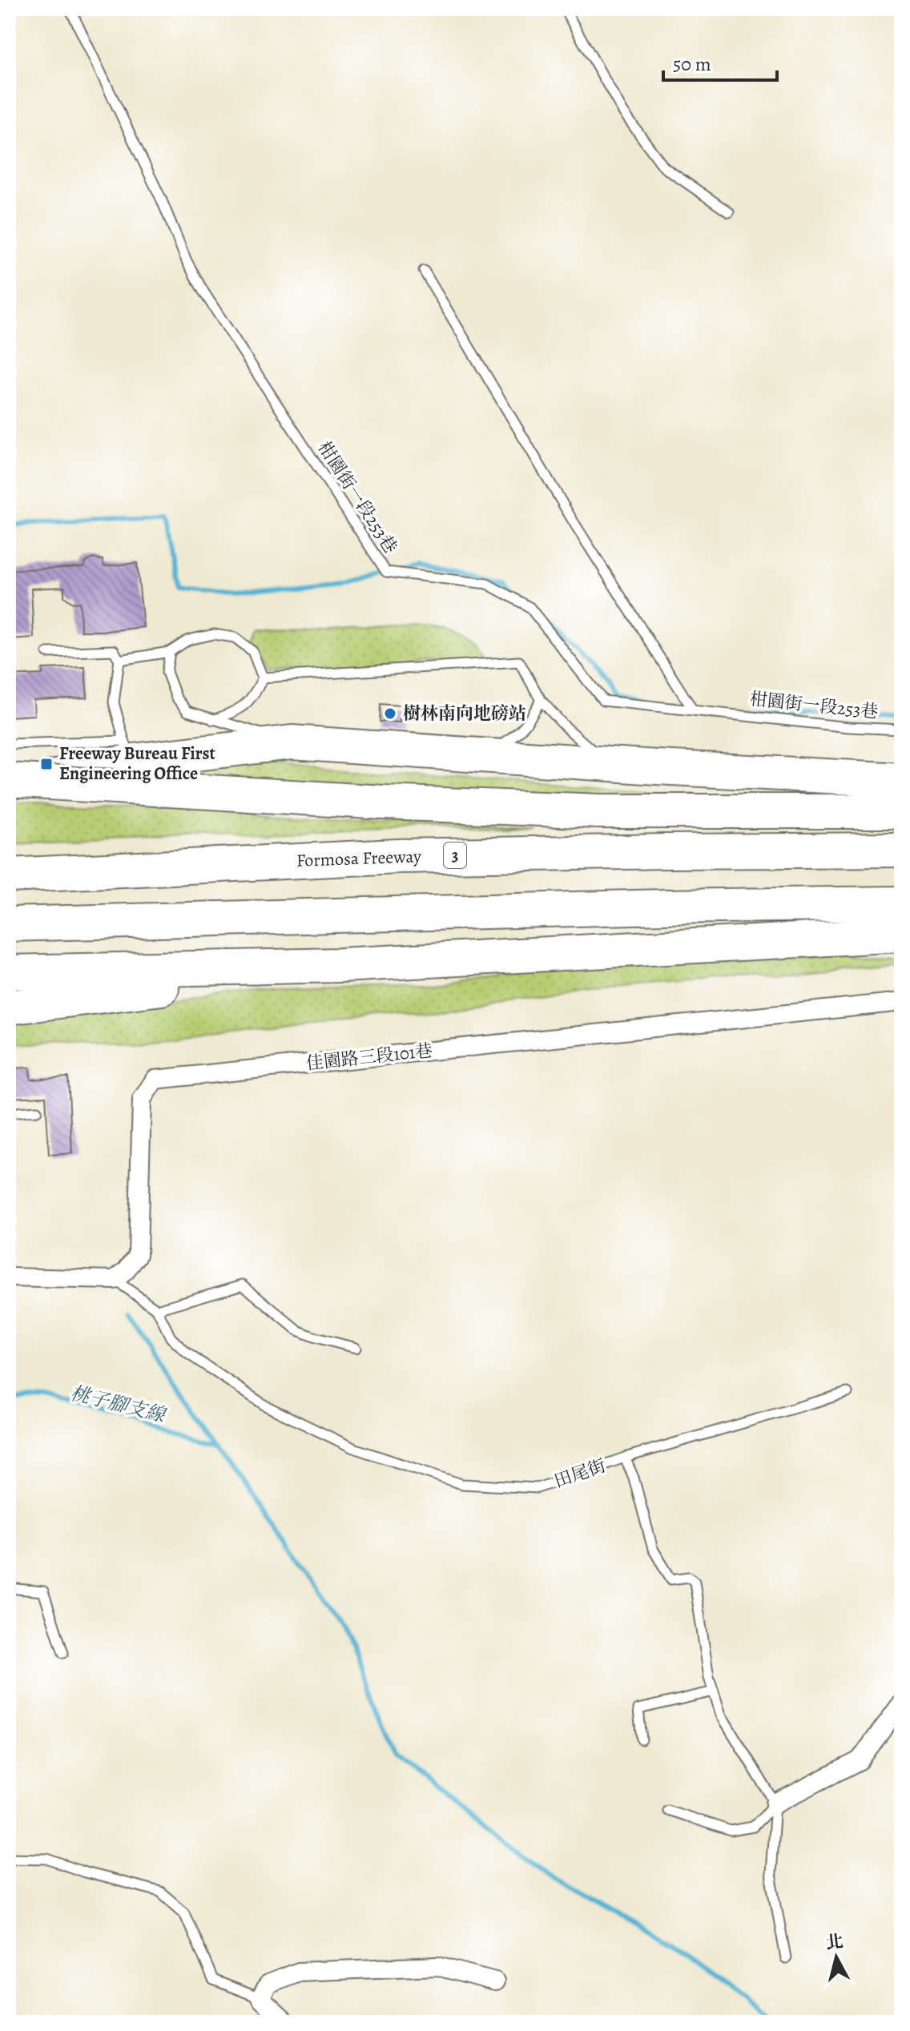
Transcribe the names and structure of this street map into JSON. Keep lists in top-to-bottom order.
{
  "streets": {
    "highway": ["3", "Formosa Freeway"],
    "street": ["佳園路三段101巷"],
    "lane": ["柑園街一段253巷", "田尾街"]
  },
  "crossings": [
    ["佳園路三段101巷", "田尾街"]
  ],
  "water": ["桃子腳支線"],
  "places": {
    "other": ["樹林南向地磅站"],
    "transit": ["Freeway Bureau First Engineering Office"]
  },
  "scale_bar": "50 m",
  "north": "top"
}
